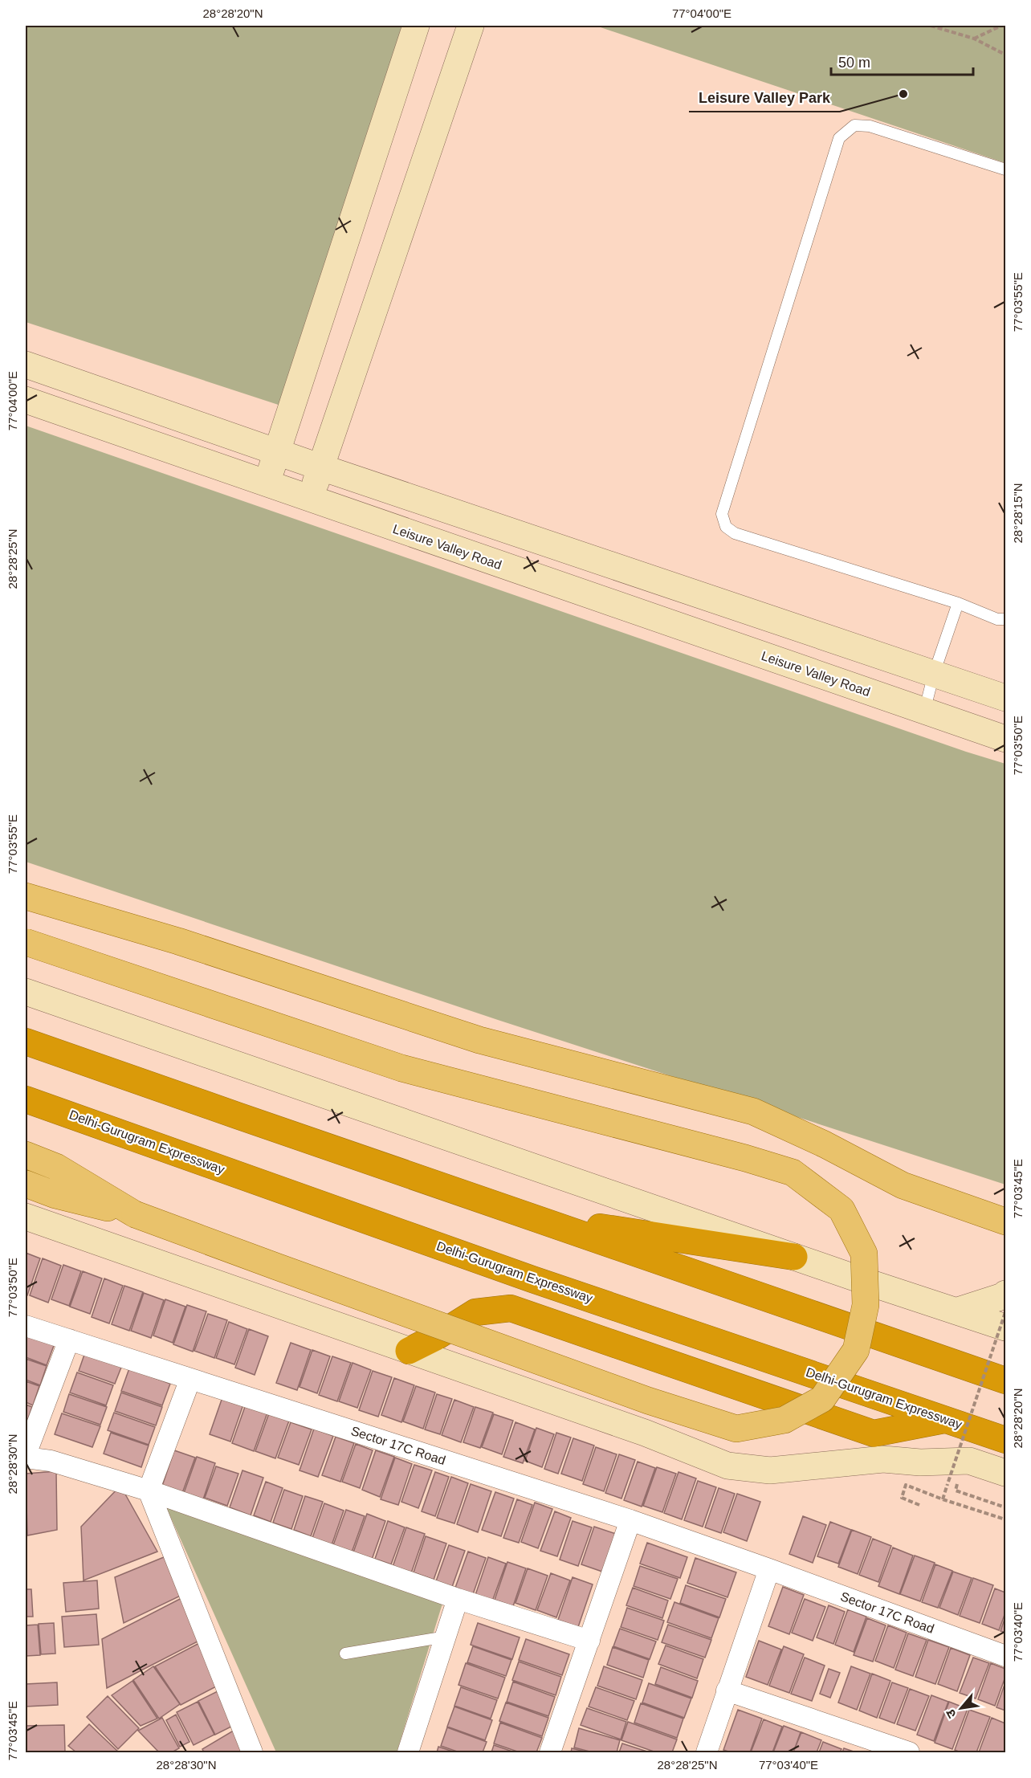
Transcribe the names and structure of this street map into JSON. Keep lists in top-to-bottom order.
{
  "streets": {
    "highway": ["Delhi-Gurugram Expressway"],
    "street": ["Leisure Valley Road", "Sector 17C Road"]
  },
  "places": ["Leisure Valley Park"],
  "scale_bar": "50 m",
  "north": "bottom left",
  "coordinates": [
    "28°28'20\"N",
    "77°04'00\"E",
    "77°03'55\"E",
    "28°28'15\"N",
    "28°28'25\"N",
    "77°03'50\"E",
    "77°03'45\"E",
    "28°28'30\"N",
    "77°03'40\"E"
  ]
}
